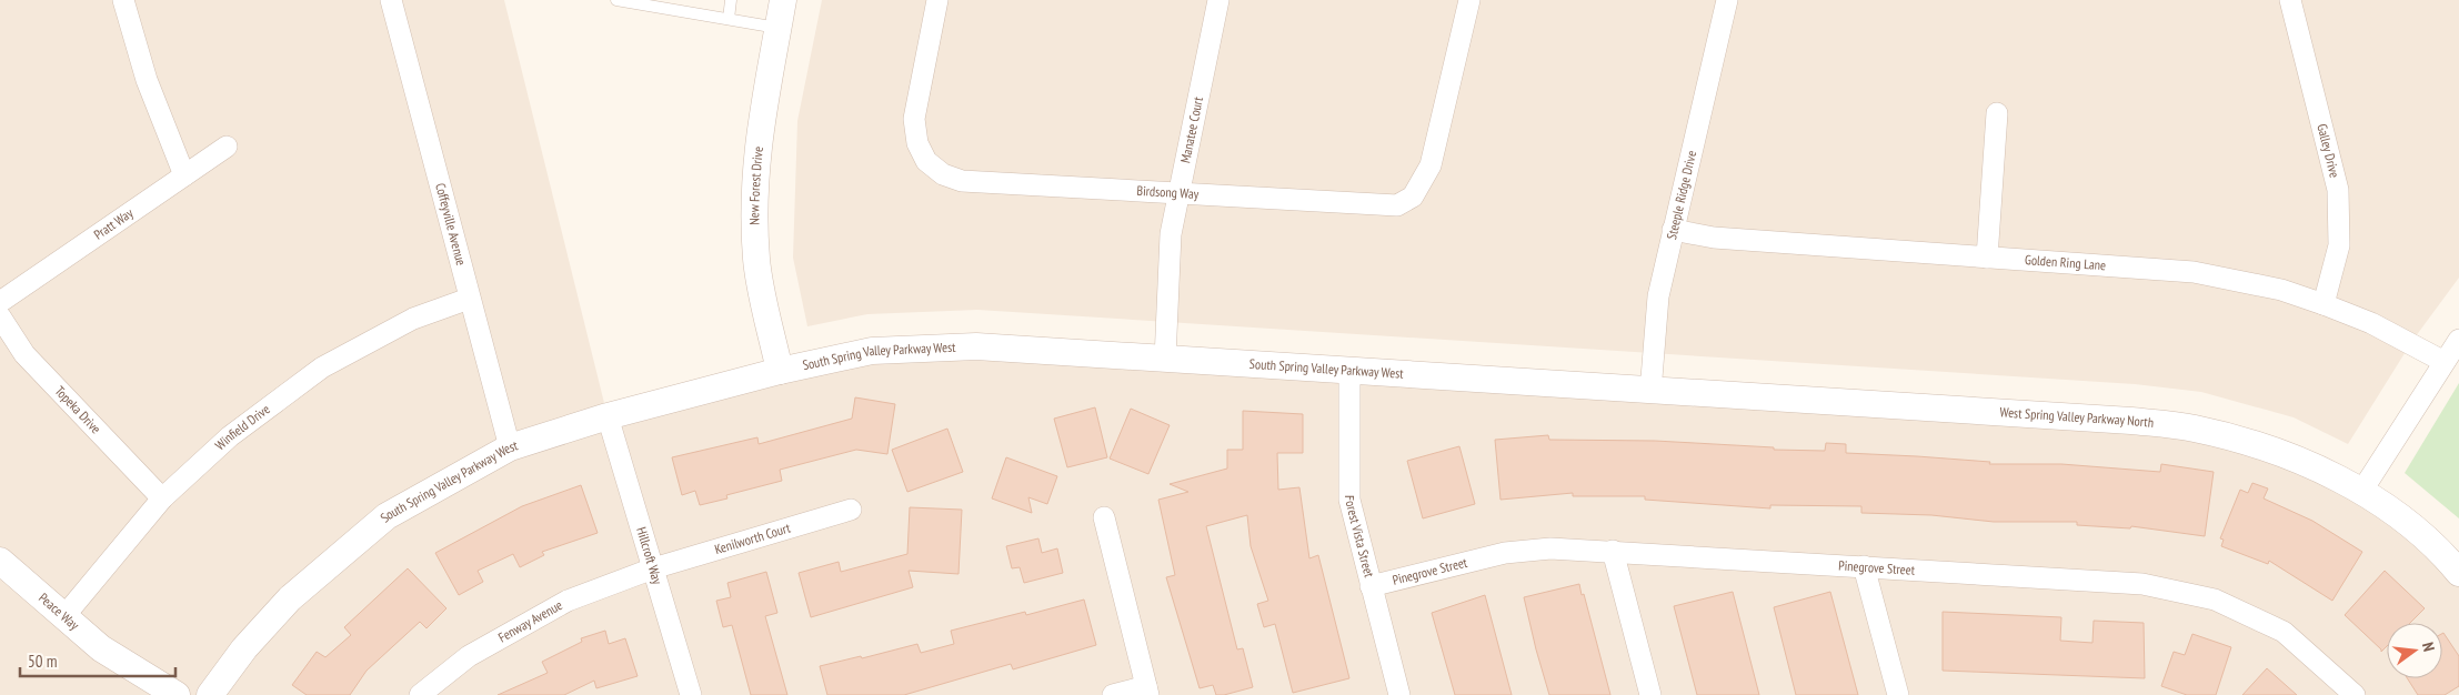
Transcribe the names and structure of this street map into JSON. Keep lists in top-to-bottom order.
{
  "streets": {
    "street": [
      "Manatee Court",
      "Galley Drive",
      "New Forest Drive",
      "Birdsong Way",
      "Steeple Ridge Drive",
      "Pratt Way",
      "Coffeyville Avenue",
      "Golden Ring Lane",
      "South Spring Valley Parkway West",
      "Topeka Drive",
      "West Spring Valley Parkway North",
      "Winfield Drive",
      "Forest Vista Street",
      "Kenilworth Court",
      "Hillcroft Way",
      "Pinegrove Street",
      "Peace Way",
      "Fenway Avenue"
    ]
  },
  "crossings": [
    ["Manatee Court", "Birdsong Way"],
    ["Manatee Court", "South Spring Valley Parkway West"],
    ["Galley Drive", "Golden Ring Lane"],
    ["New Forest Drive", "South Spring Valley Parkway West"],
    ["Steeple Ridge Drive", "Golden Ring Lane"],
    ["Steeple Ridge Drive", "South Spring Valley Parkway West"],
    ["Steeple Ridge Drive", "West Spring Valley Parkway North"],
    ["Coffeyville Avenue", "South Spring Valley Parkway West"],
    ["Coffeyville Avenue", "Winfield Drive"],
    ["South Spring Valley Parkway West", "West Spring Valley Parkway North"],
    ["South Spring Valley Parkway West", "Forest Vista Street"],
    ["South Spring Valley Parkway West", "Hillcroft Way"],
    ["Topeka Drive", "Winfield Drive"],
    ["Winfield Drive", "Peace Way"],
    ["Forest Vista Street", "Pinegrove Street"],
    ["Kenilworth Court", "Hillcroft Way"],
    ["Kenilworth Court", "Fenway Avenue"],
    ["Hillcroft Way", "Fenway Avenue"]
  ],
  "scale_bar": "50 m",
  "north": "right"
}
